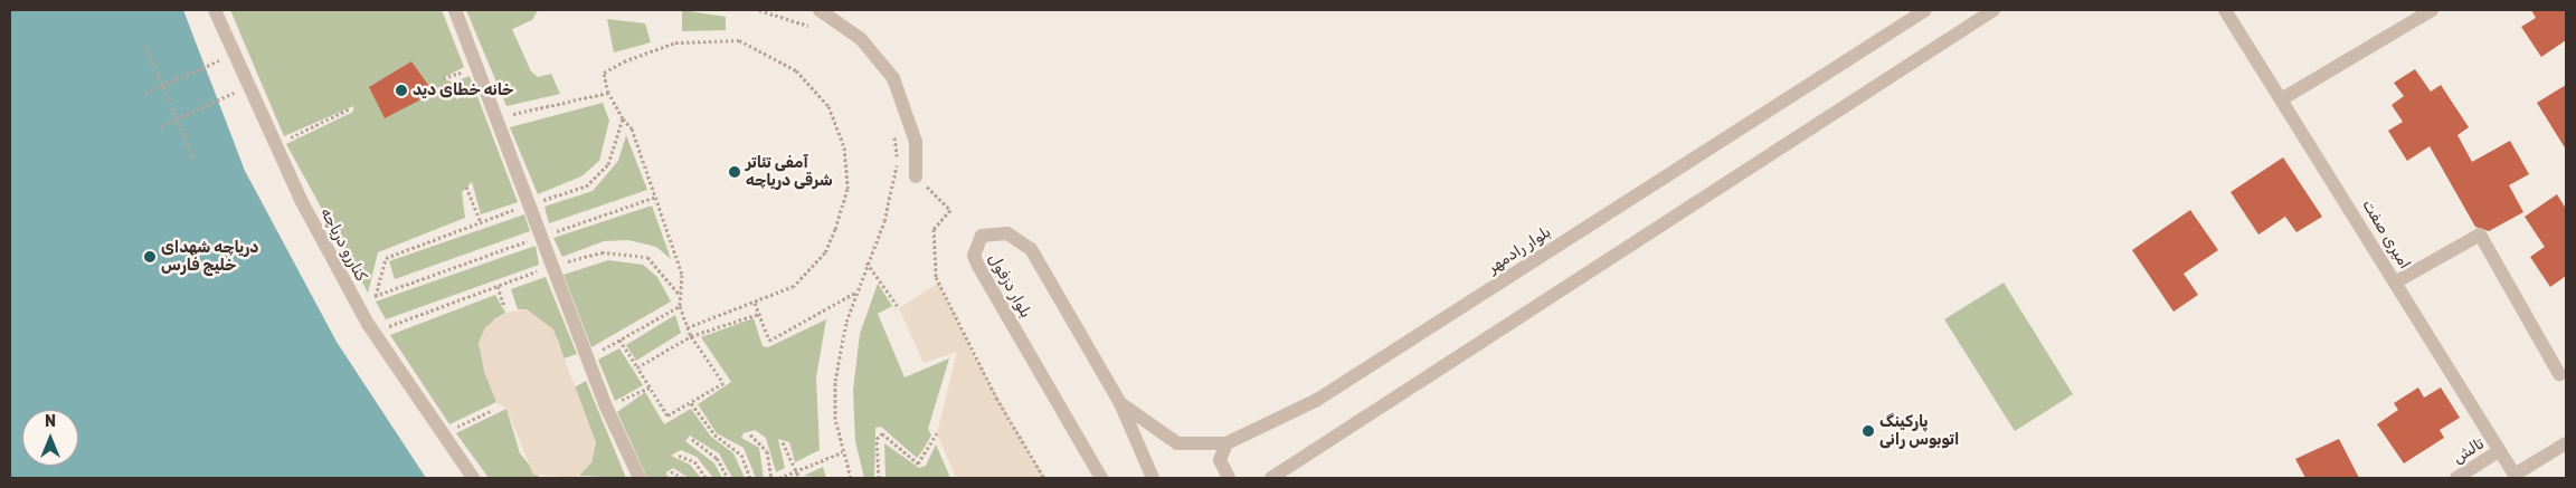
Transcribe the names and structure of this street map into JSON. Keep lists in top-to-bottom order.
{
  "streets": {
    "street": [
      "امیری صفت",
      "کناررو دریاچه",
      "بلوار رادمهر",
      "بلوار دزفول",
      "تالش"
    ]
  },
  "crossings": [
    ["امیری صفت", "تالش"],
    ["بلوار رادمهر", "بلوار دزفول"]
  ],
  "places": [
    "خانه خطای دید",
    "آمفی تئاتر شرقی دریاچه",
    "دریاچه شهدای خلیج فارس",
    "پارکینگ اتوبوس رانی"
  ],
  "north": "top"
}
